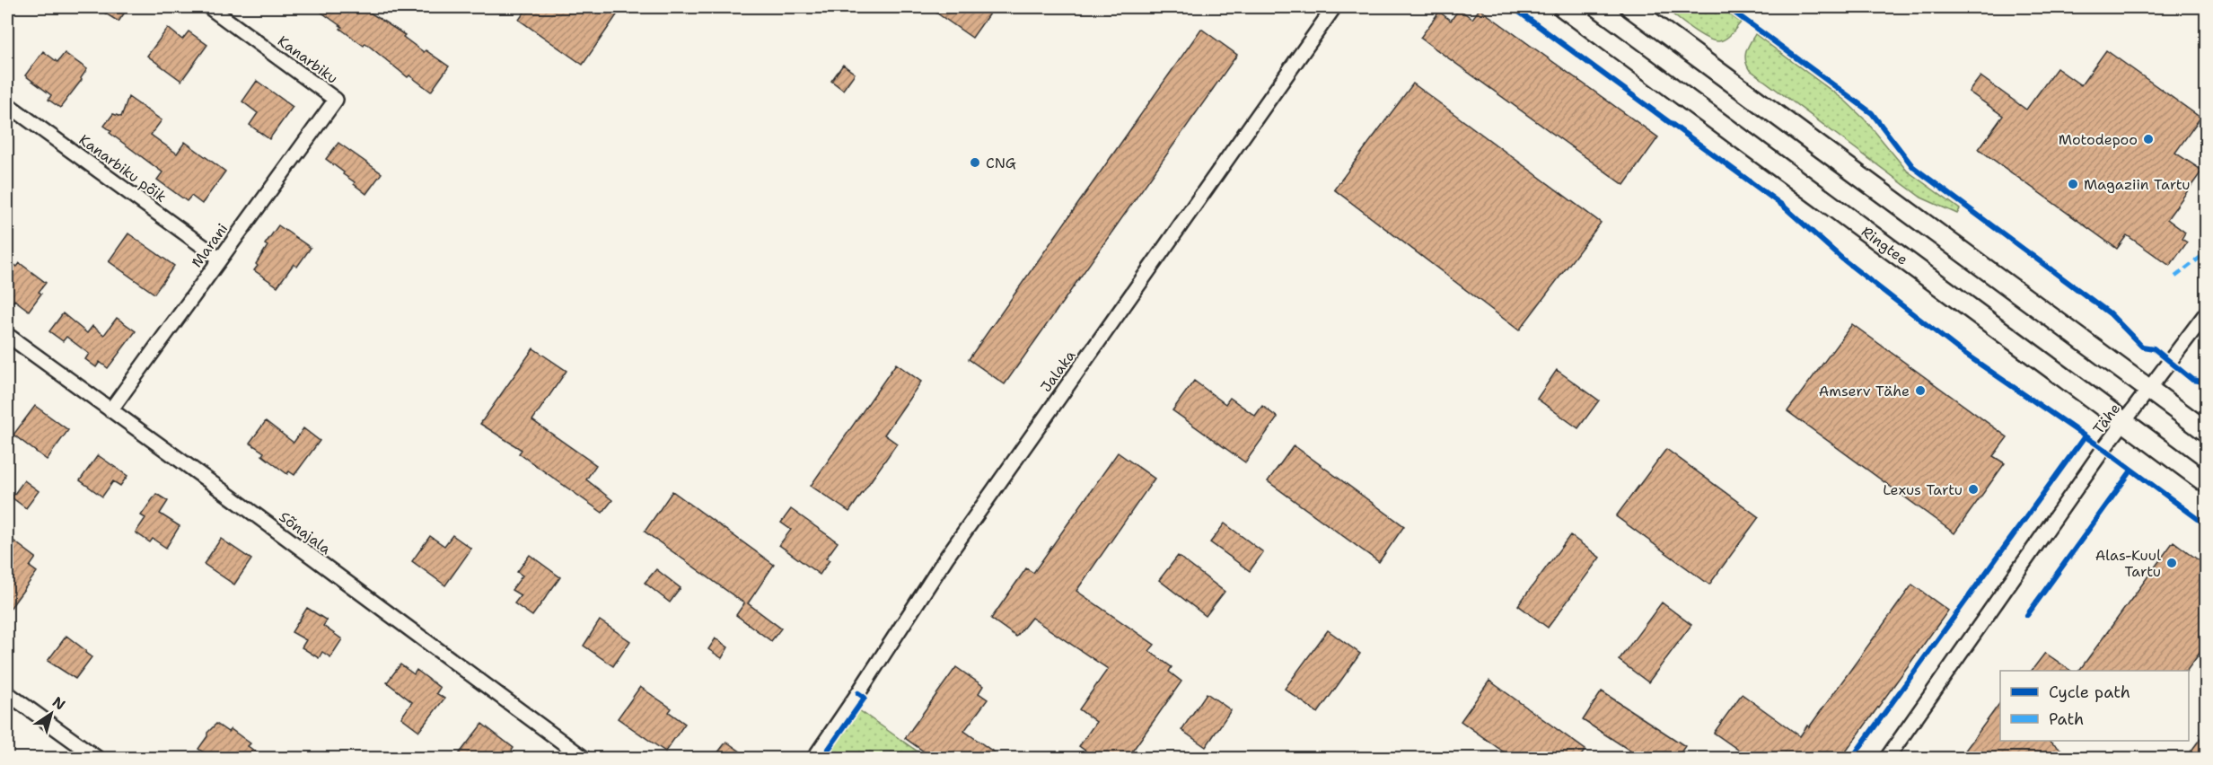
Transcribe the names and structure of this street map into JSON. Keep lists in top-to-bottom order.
{
  "streets": {
    "main road": ["Ringtee"],
    "street": [
      "Kanarbiku",
      "Kanarbiku põik",
      "Marani",
      "Jalaka",
      "Tähe",
      "Sõnajala"
    ]
  },
  "crossings": [
    ["Kanarbiku", "Marani"],
    ["Kanarbiku põik", "Marani"],
    ["Marani", "Sõnajala"],
    ["Ringtee", "Tähe"]
  ],
  "places": [
    "Motodepoo",
    "CNG",
    "Magaziin Tartu",
    "Amserv Tähe",
    "Lexus Tartu",
    "Alas-Kuul Tartu"
  ],
  "legend": ["Cycle path", "Path"],
  "north": "top right"
}
